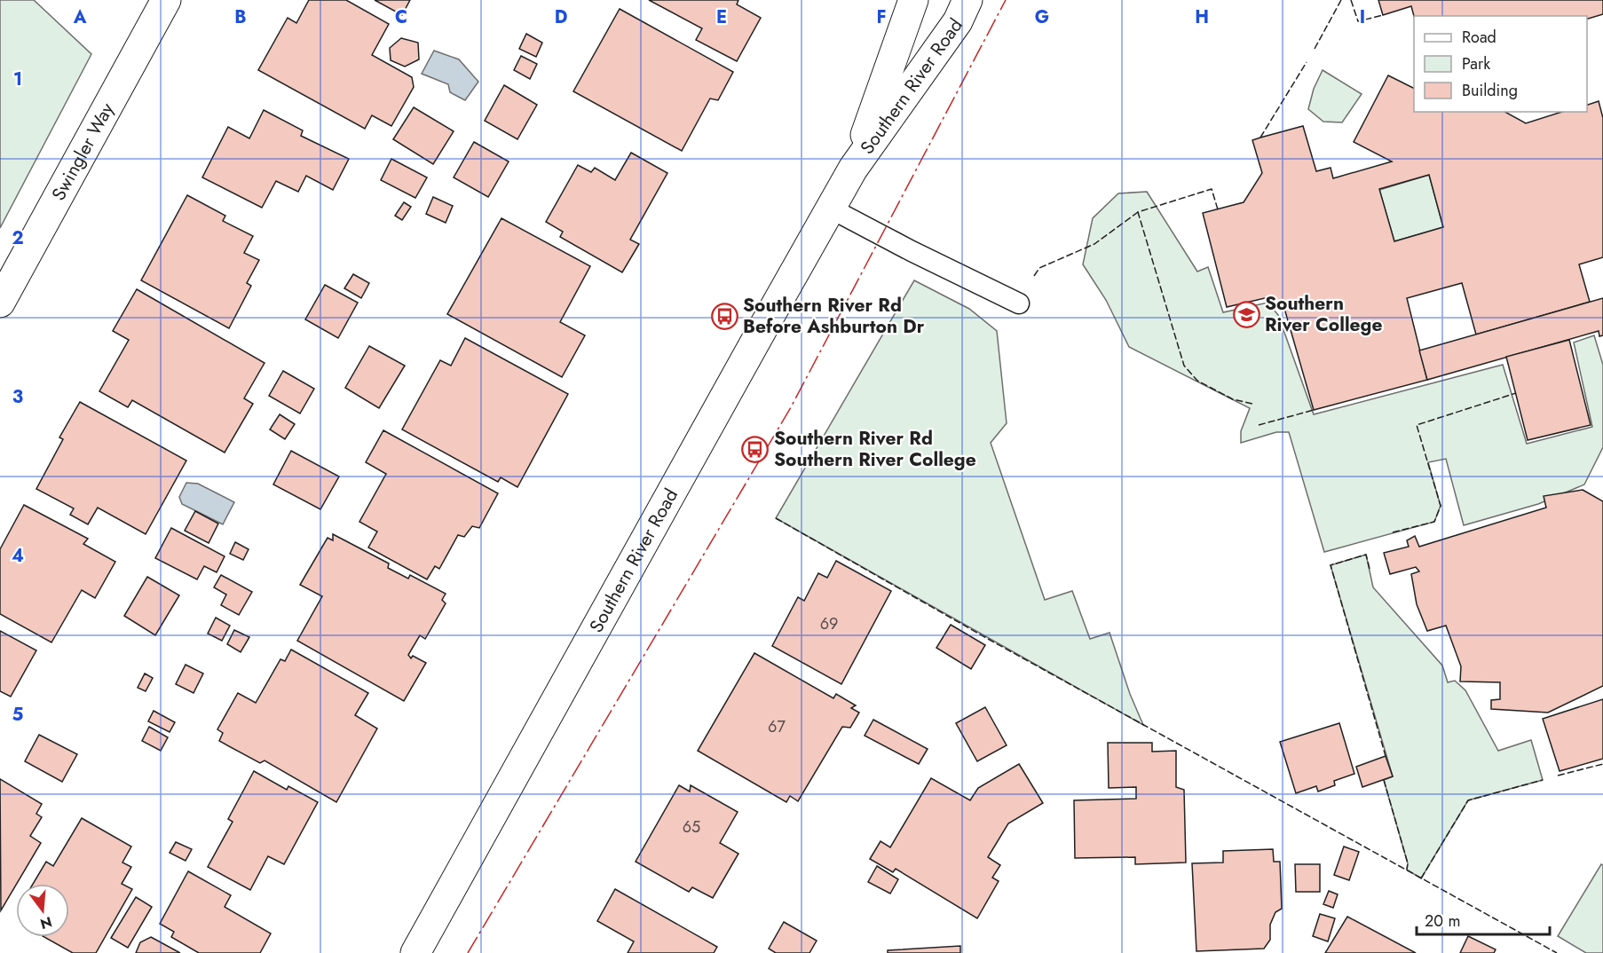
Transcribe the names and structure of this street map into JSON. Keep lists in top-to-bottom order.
{
  "streets": {
    "main road": ["Southern River Road", "Swingler Way"]
  },
  "places": {
    "school or university": ["Southern River College"],
    "bus stop": ["Southern River Rd Before Ashburton Dr", "Southern River Rd Southern River College"]
  },
  "house_numbers": ["69", "67", "65"],
  "legend": ["Road", "Park", "Building"],
  "scale_bar": "20 m",
  "north": "bottom",
  "grid": {
    "columns": [
      "A",
      "B",
      "C",
      "D",
      "E",
      "F",
      "G",
      "H",
      "I"
    ],
    "rows": [
      "1",
      "2",
      "3",
      "4",
      "5"
    ]
  }
}
